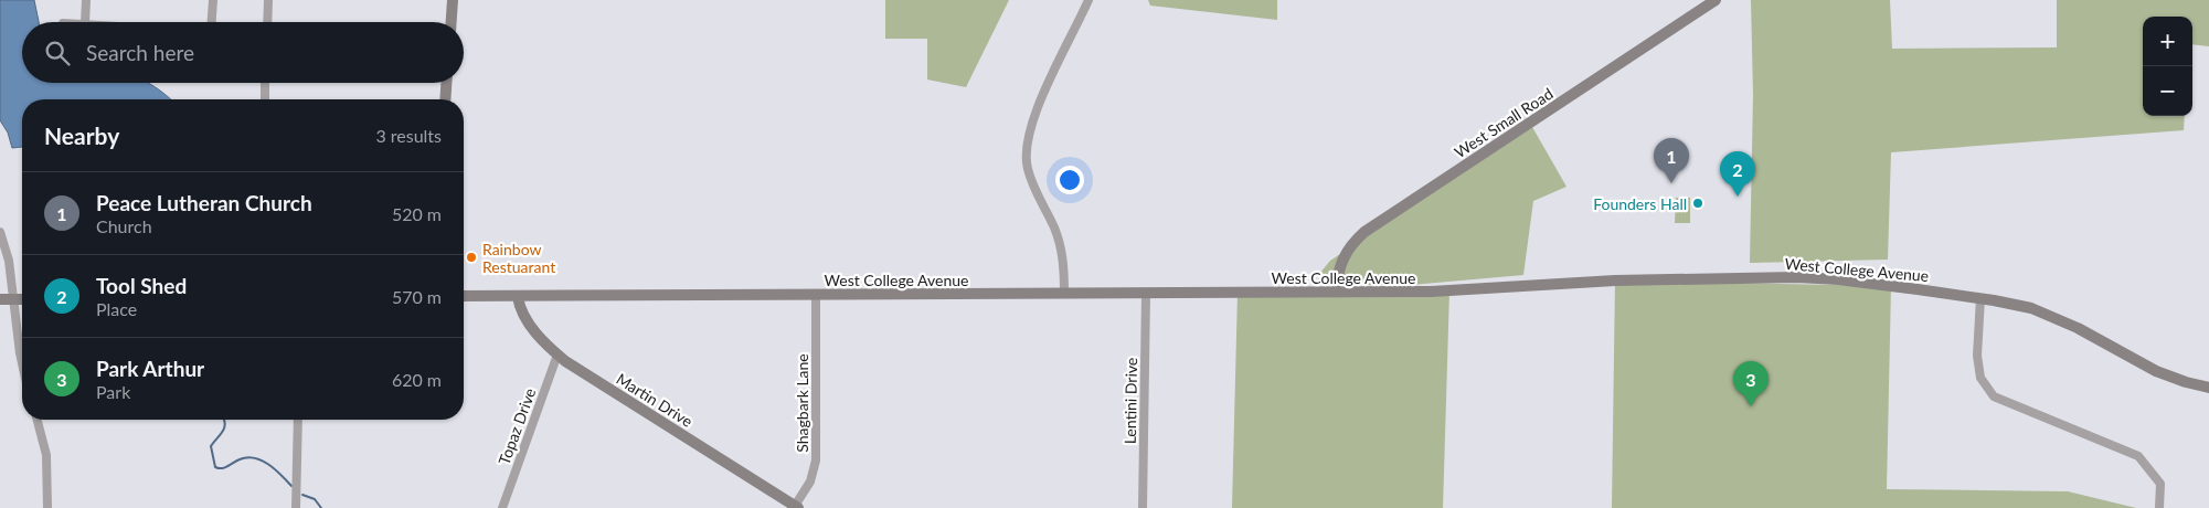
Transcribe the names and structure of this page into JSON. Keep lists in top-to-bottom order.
{
  "streets": {
    "street": [
      "West Small Road",
      "West College Avenue",
      "Martin Drive",
      "Lentini Drive",
      "Shagbark Lane",
      "Topaz Drive"
    ]
  },
  "crossings": [
    ["West Small Road", "West College Avenue"],
    ["West College Avenue", "Martin Drive"],
    ["West College Avenue", "Lentini Drive"],
    ["West College Avenue", "Shagbark Lane"],
    ["Martin Drive", "Shagbark Lane"],
    ["Martin Drive", "Topaz Drive"]
  ],
  "places": ["Founders Hall", "Rainbow Restuarant"],
  "page": {
    "map_buttons": ["+", "−"],
    "search": "Search here",
    "heading": ["Nearby", "3 results"],
    "pins": ["1", "2", "3"],
    "list": [
      {
        "mark": "1",
        "name": "Peace Lutheran Church",
        "note": "Church",
        "value": "520 m"
      },
      {
        "mark": "2",
        "name": "Tool Shed",
        "note": "Place",
        "value": "570 m"
      },
      {
        "mark": "3",
        "name": "Park Arthur",
        "note": "Park",
        "value": "620 m"
      }
    ]
  }
}
